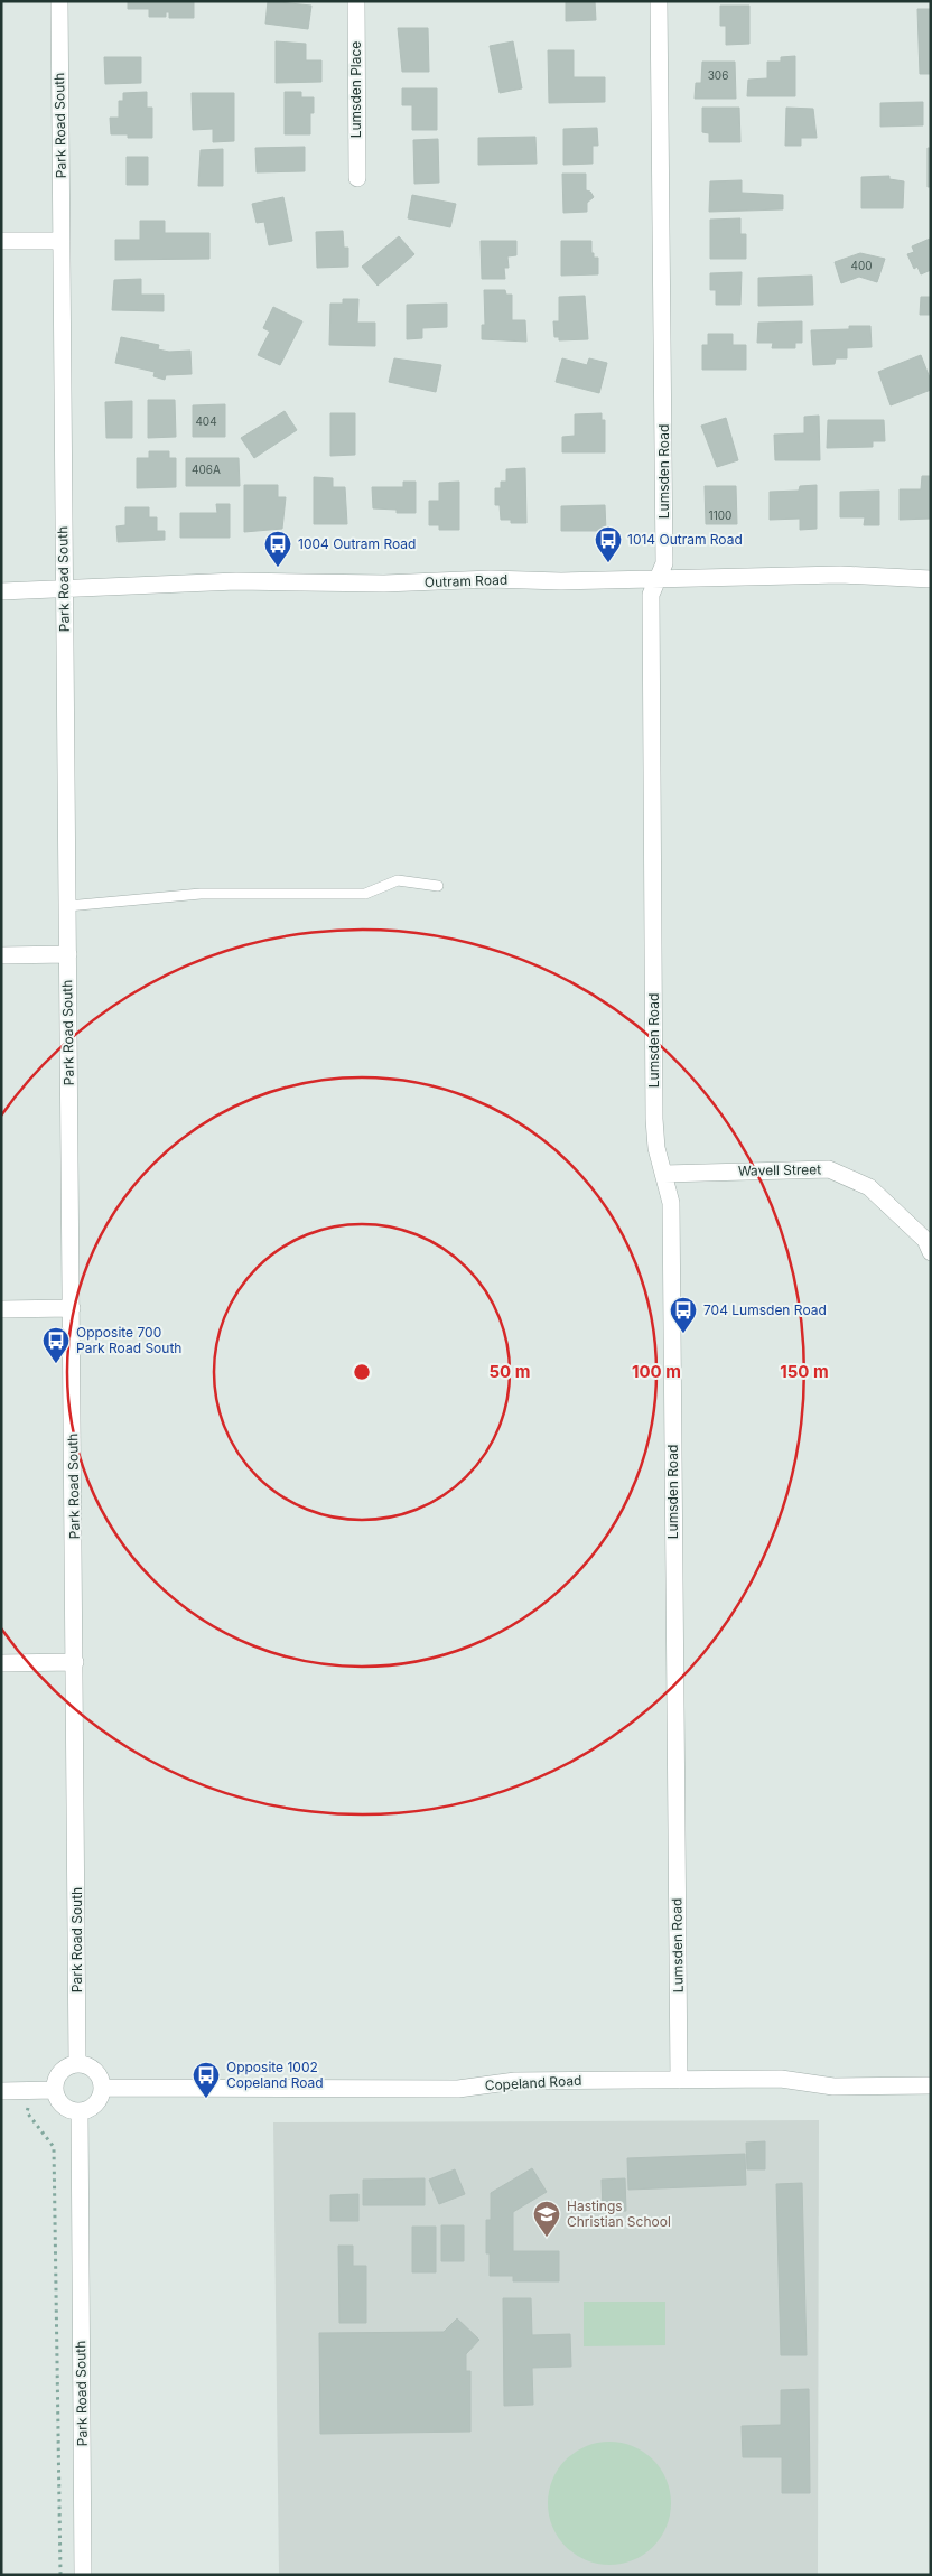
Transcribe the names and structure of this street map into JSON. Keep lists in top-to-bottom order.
{
  "streets": {
    "street": [
      "Lumsden Place",
      "Park Road South",
      "Lumsden Road",
      "Outram Road",
      "Wavell Street",
      "Copeland Road"
    ]
  },
  "crossings": [
    ["Park Road South", "Outram Road"],
    ["Park Road South", "Copeland Road"],
    ["Lumsden Road", "Outram Road"],
    ["Lumsden Road", "Wavell Street"],
    ["Lumsden Road", "Copeland Road"]
  ],
  "places": {
    "bus stop": [
      "1014 Outram Road",
      "1004 Outram Road",
      "704 Lumsden Road",
      "Opposite 700 Park Road South",
      "Opposite 1002 Copeland Road"
    ],
    "school or university": ["Hastings Christian School"]
  },
  "house_numbers": [
    "306",
    "400",
    "404",
    "406A",
    "1100"
  ],
  "rings": ["50 m", "100 m", "150 m"]
}
